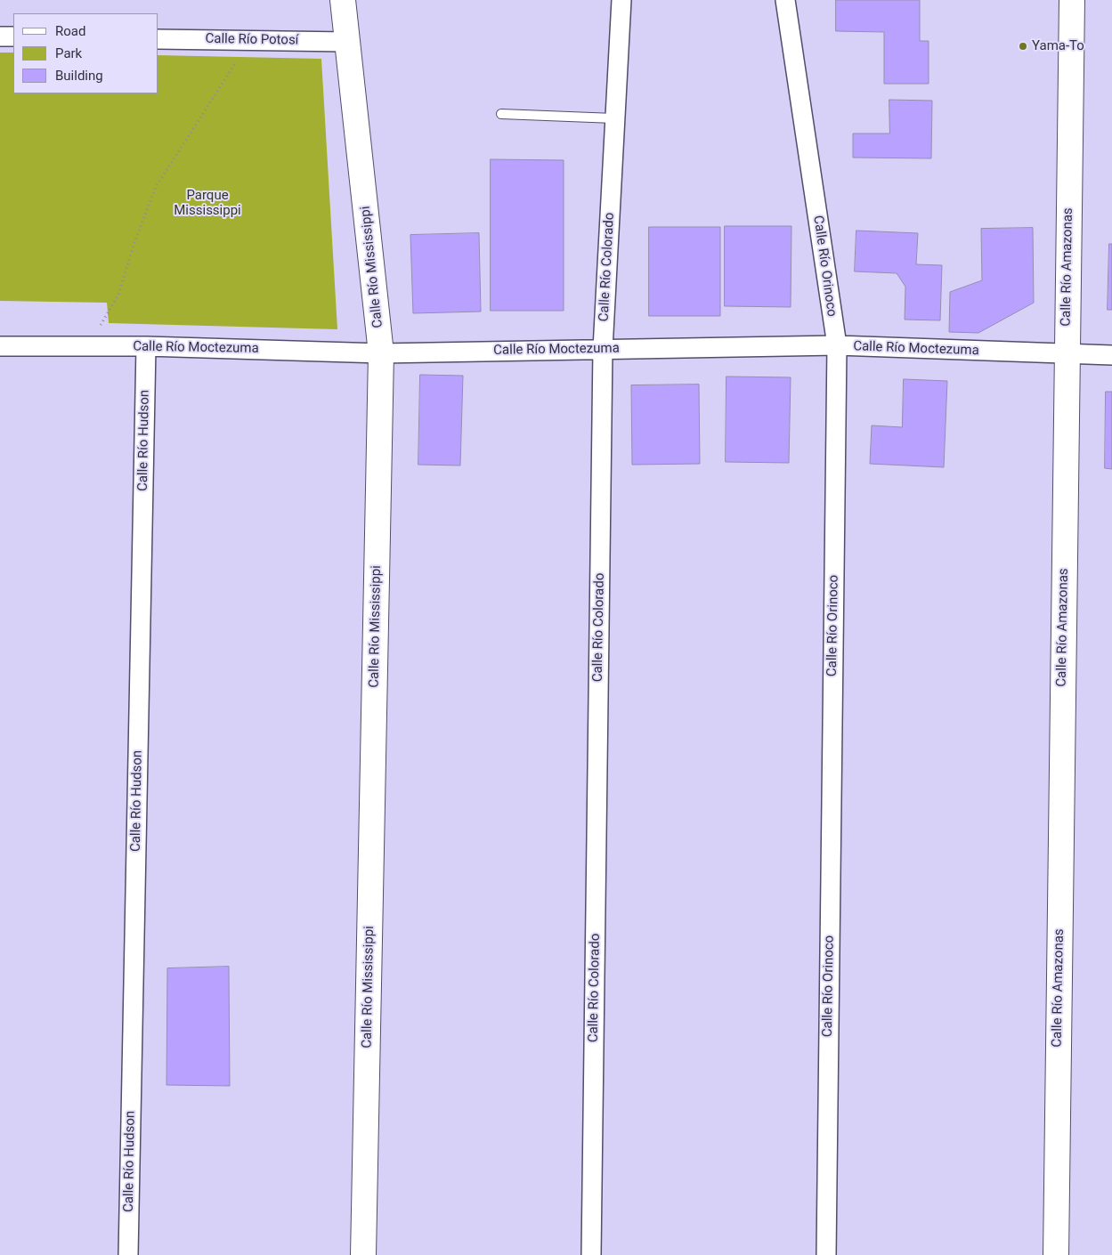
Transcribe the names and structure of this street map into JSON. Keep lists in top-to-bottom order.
{
  "streets": {
    "street": [
      "Calle Río Potosí",
      "Calle Río Orinoco",
      "Calle Río Mississippi",
      "Calle Río Colorado",
      "Calle Río Amazonas",
      "Calle Río Moctezuma",
      "Calle Río Hudson"
    ]
  },
  "crossings": [
    ["Calle Río Potosí", "Calle Río Mississippi"],
    ["Calle Río Orinoco", "Calle Río Moctezuma"],
    ["Calle Río Mississippi", "Calle Río Moctezuma"],
    ["Calle Río Colorado", "Calle Río Moctezuma"],
    ["Calle Río Amazonas", "Calle Río Moctezuma"],
    ["Calle Río Moctezuma", "Calle Río Hudson"]
  ],
  "parks": ["Parque Mississippi"],
  "places": ["Yama-To"],
  "legend": ["Road", "Park", "Building"]
}
